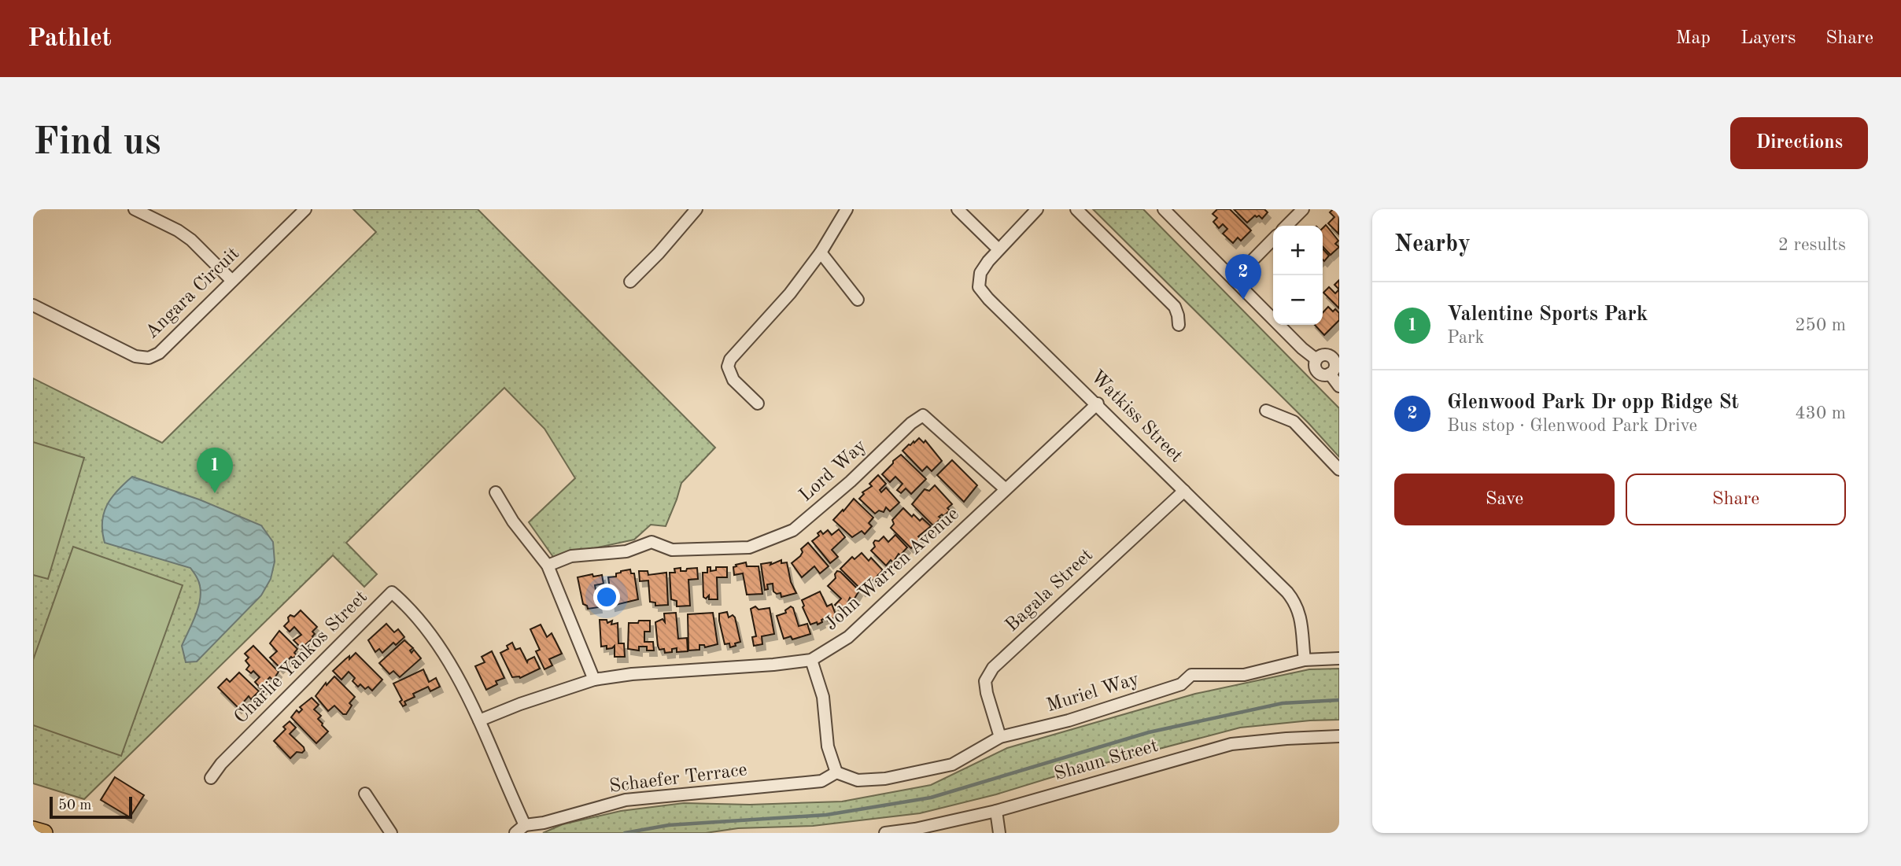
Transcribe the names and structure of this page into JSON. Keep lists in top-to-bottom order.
{
  "streets": {
    "street": [
      "Angara Circuit",
      "Watkiss Street",
      "Lord Way",
      "John Warren Avenue",
      "Bagala Street",
      "Charlie Yankos Street",
      "Muriel Way",
      "Shaun Street",
      "Schaefer Terrace"
    ]
  },
  "crossings": [
    ["Watkiss Street", "John Warren Avenue"],
    ["Watkiss Street", "Bagala Street"],
    ["Watkiss Street", "Muriel Way"],
    ["Lord Way", "John Warren Avenue"],
    ["John Warren Avenue", "Charlie Yankos Street"],
    ["Bagala Street", "Muriel Way"],
    ["Charlie Yankos Street", "Schaefer Terrace"],
    ["Muriel Way", "Schaefer Terrace"]
  ],
  "scale_bar": "50 m",
  "page": {
    "header": "Pathlet",
    "nav": ["Map", "Layers", "Share"],
    "buttons": [
      "Directions",
      ["Save", "Share"]
    ],
    "title": "Find us",
    "heading": ["Nearby", "2 results"],
    "map_buttons": ["+", "−"],
    "pins": ["2", "1"],
    "list": [
      {
        "mark": "1",
        "name": "Valentine Sports Park",
        "note": "Park",
        "value": "250 m"
      },
      {
        "mark": "2",
        "name": "Glenwood Park Dr opp Ridge St",
        "note": "Bus stop · Glenwood Park Drive",
        "value": "430 m"
      }
    ],
    "scale": "50 m"
  }
}
